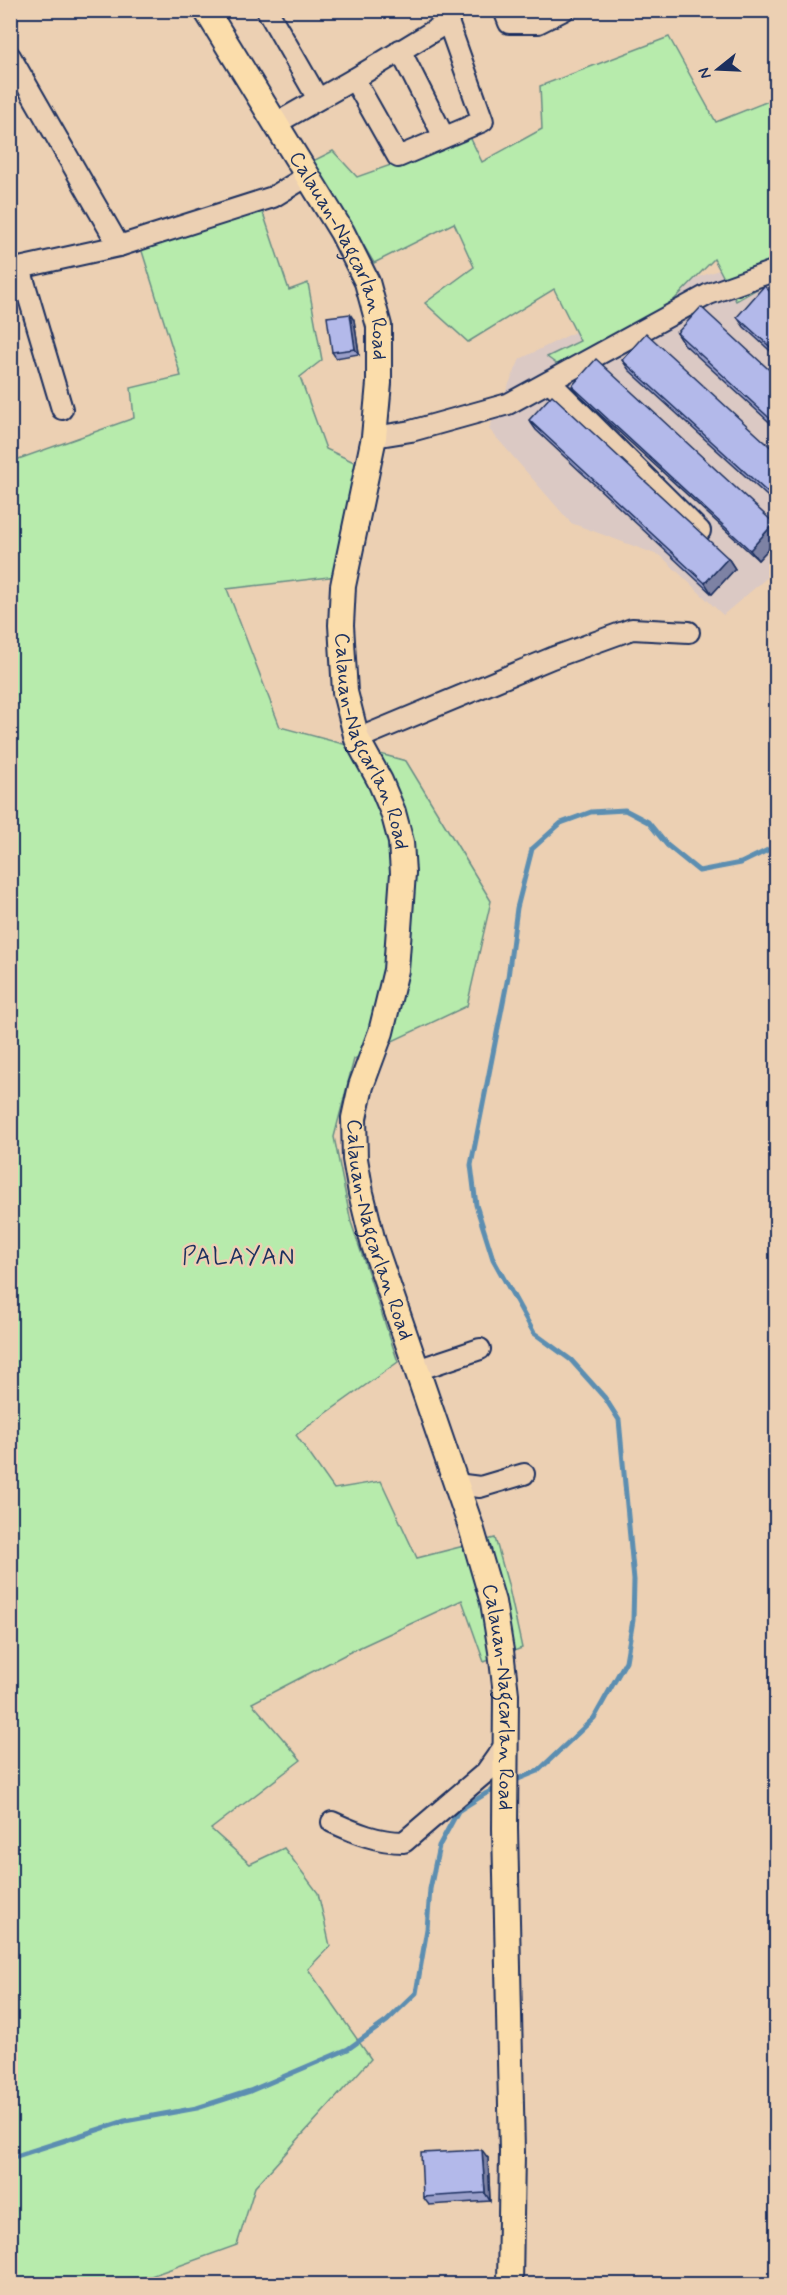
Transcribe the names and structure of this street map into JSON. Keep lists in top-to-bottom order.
{
  "streets": {
    "main road": ["Calauan-Nagcarlan Road"]
  },
  "districts": ["PALAYAN"],
  "north": "left"
}
